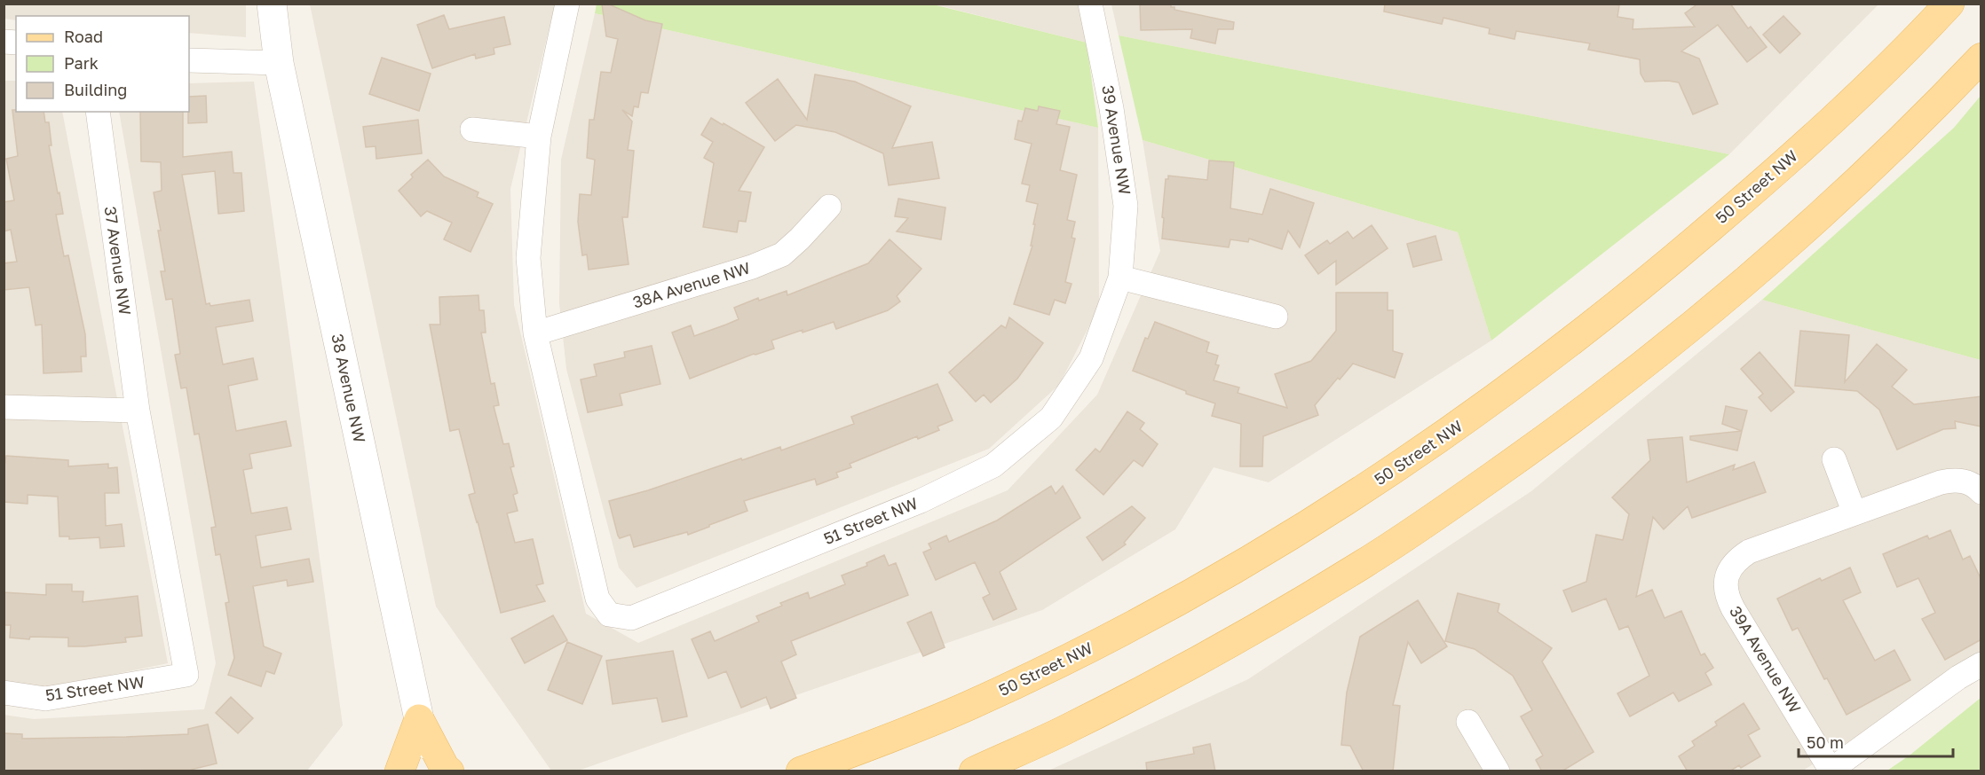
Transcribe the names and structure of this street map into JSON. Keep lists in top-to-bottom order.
{
  "streets": {
    "main road": ["50 Street NW"],
    "street": [
      "39 Avenue NW",
      "37 Avenue NW",
      "38A Avenue NW",
      "38 Avenue NW",
      "51 Street NW",
      "39A Avenue NW"
    ]
  },
  "crossings": [
    ["39 Avenue NW", "51 Street NW"],
    ["37 Avenue NW", "51 Street NW"],
    ["38A Avenue NW", "51 Street NW"]
  ],
  "legend": ["Road", "Park", "Building"],
  "scale_bar": "50 m"
}
